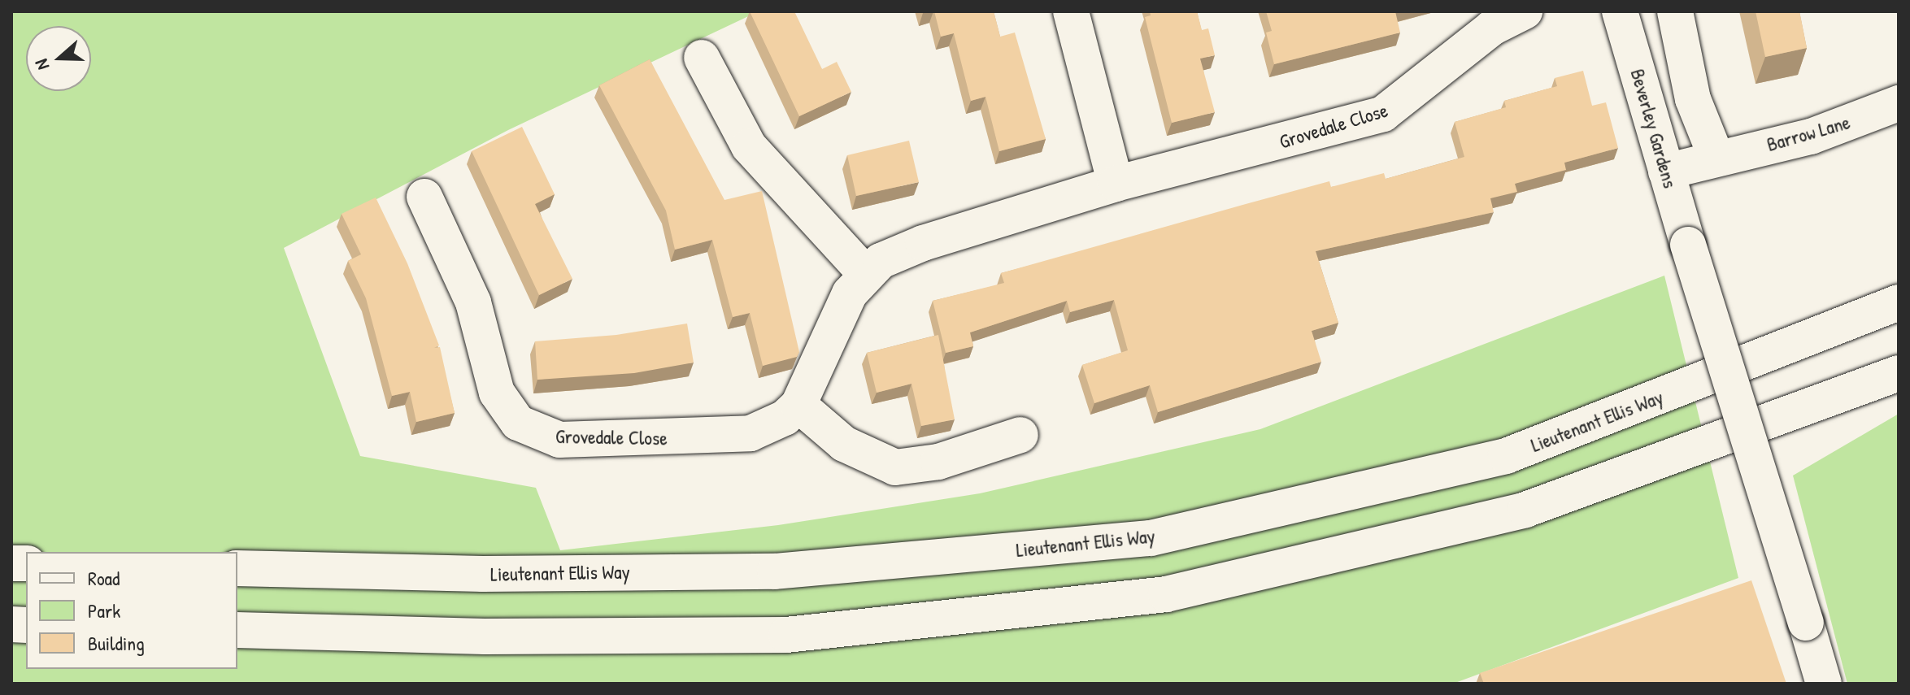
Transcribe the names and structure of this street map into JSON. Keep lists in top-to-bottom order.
{
  "streets": {
    "main road": [
      "Grovedale Close",
      "Beverley Gardens",
      "Barrow Lane",
      "Lieutenant Ellis Way"
    ]
  },
  "crossings": [
    ["Beverley Gardens", "Barrow Lane"]
  ],
  "legend": ["Road", "Park", "Building"],
  "north": "left"
}
